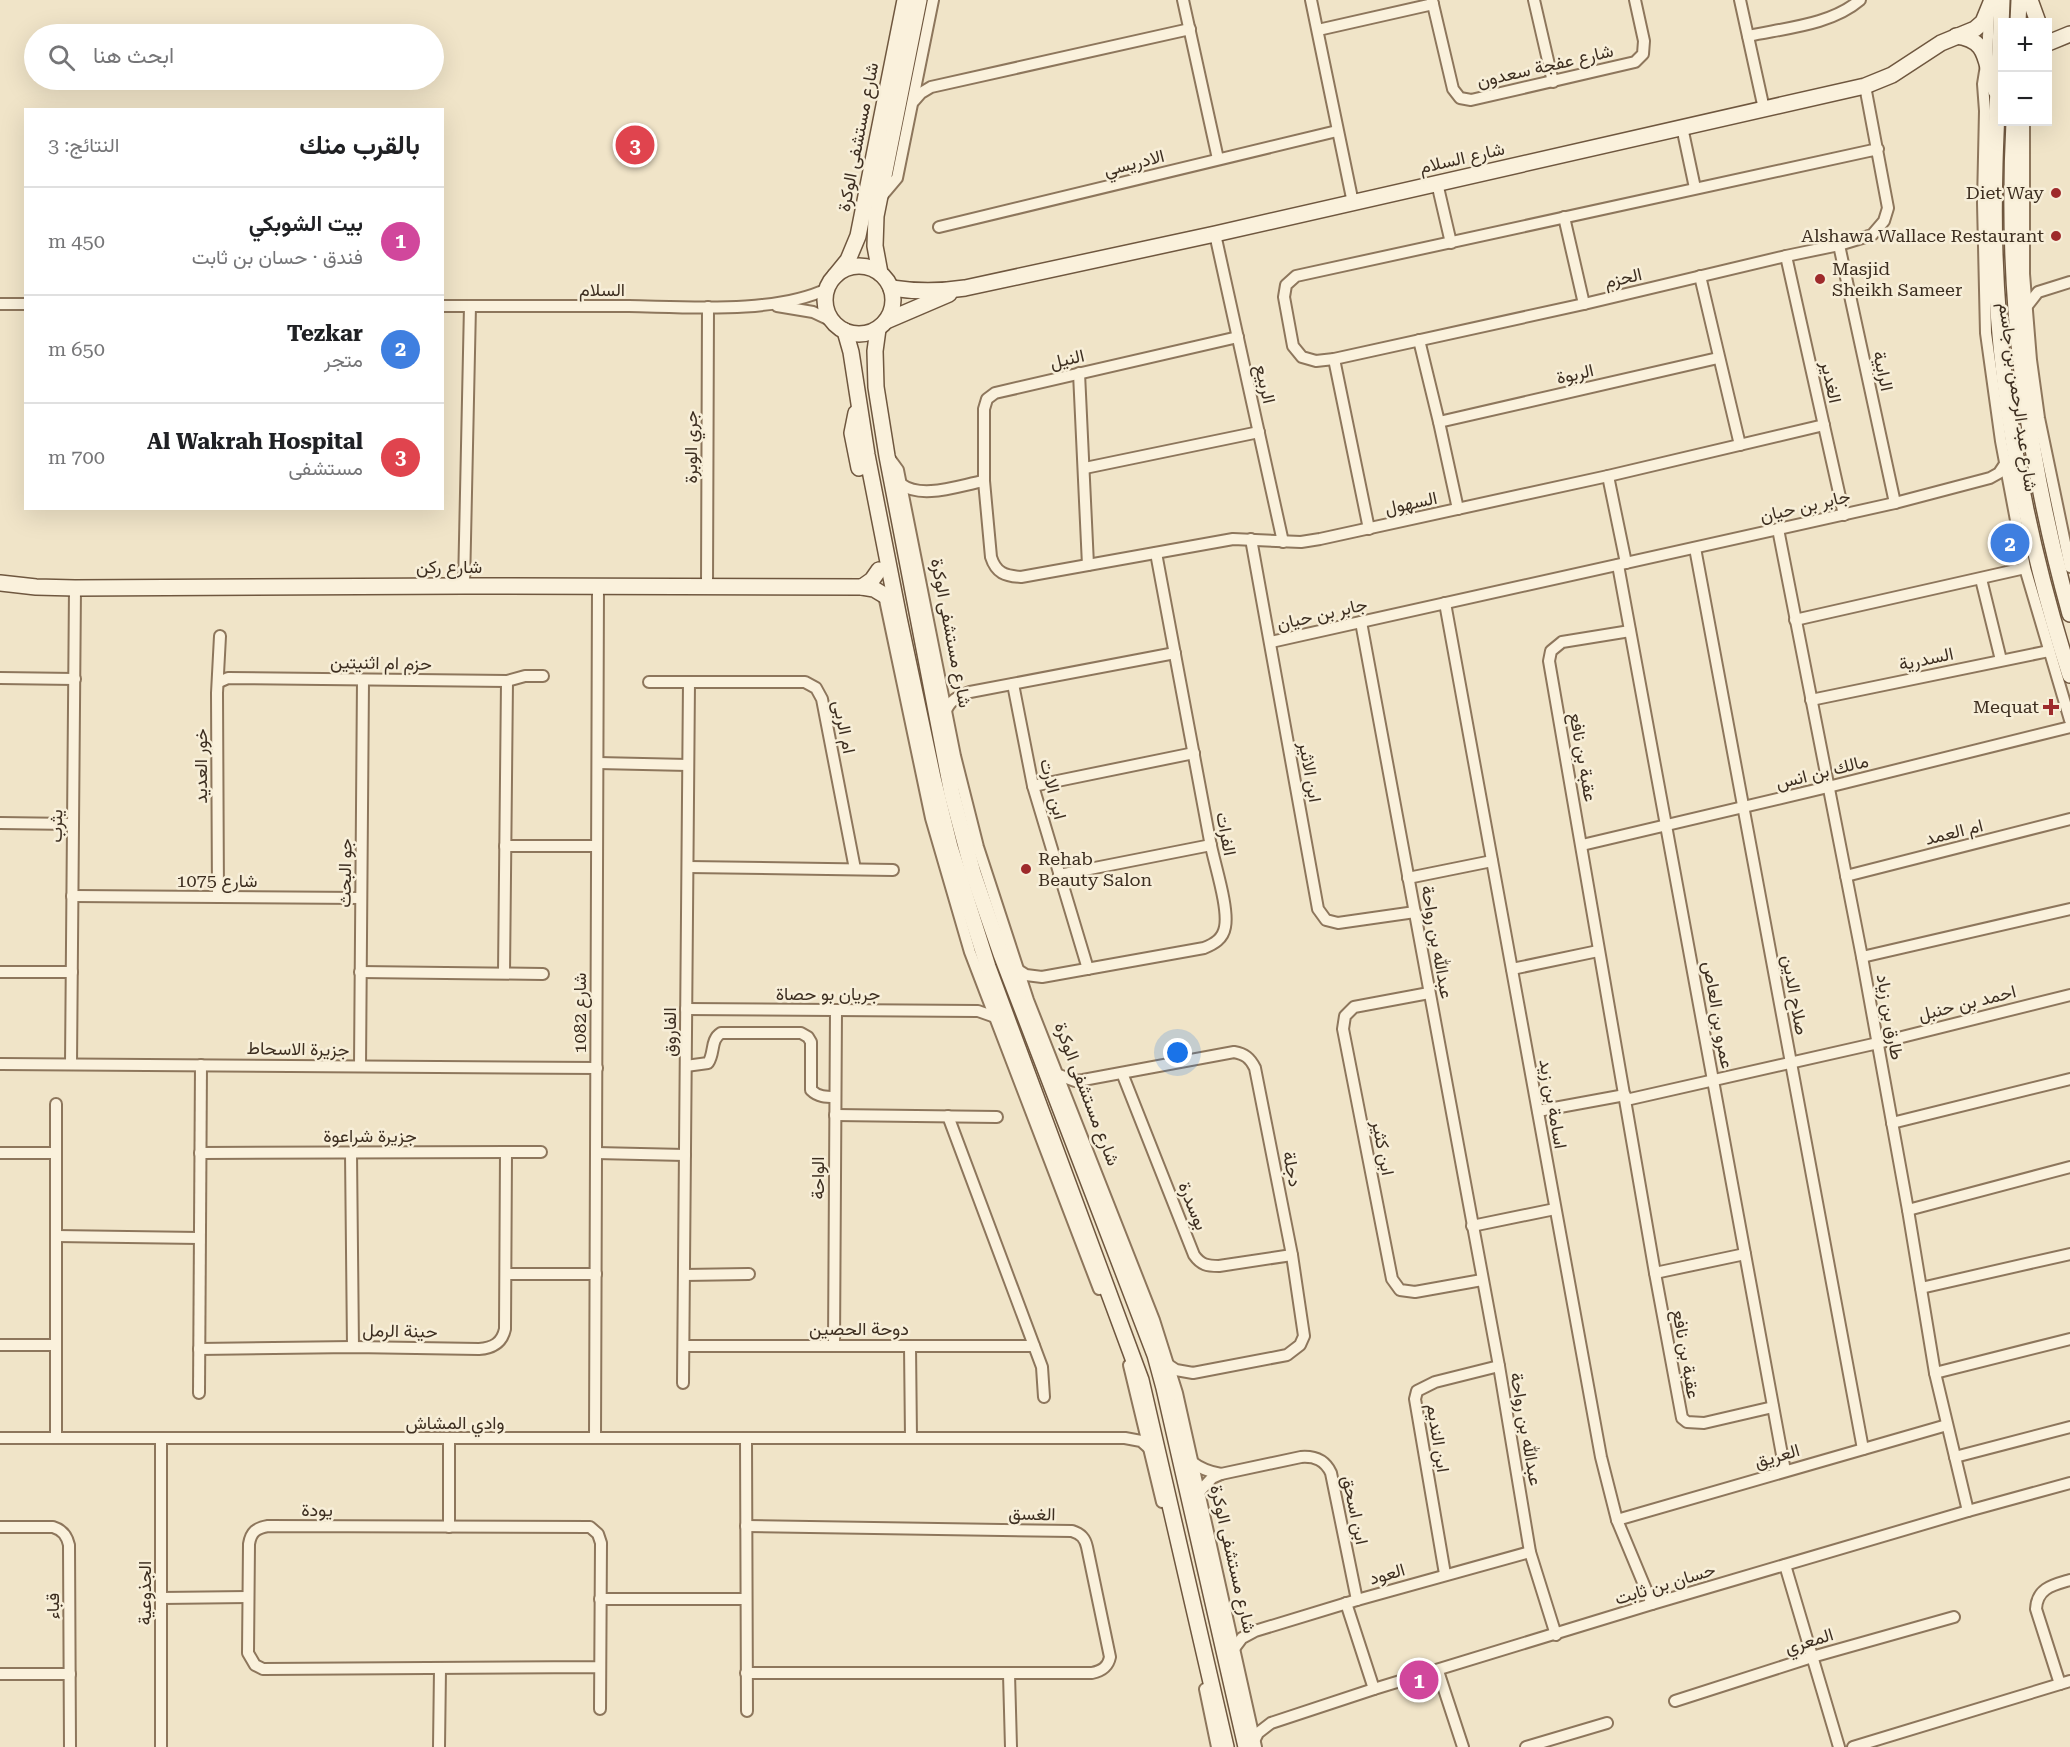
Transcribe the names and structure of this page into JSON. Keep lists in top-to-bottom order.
{
  "streets": {
    "street": [
      "شارع عفجة سعدون",
      "شارع مستشفى الوكرة",
      "شارع السلام",
      "الادريسي",
      "الحزم",
      "السلام",
      "النيل",
      "الرابية",
      "الربوة",
      "الغدير",
      "الربيع",
      "شارع عبد الرحمن بن جاسم",
      "جري الوبرة",
      "السهول",
      "جابر بن حيان",
      "شارع ركن",
      "السدرية",
      "حزم ام اثنيتين",
      "ام الربى",
      "عقبة بن نافع",
      "خور العديد",
      "ابن الاثير",
      "مالك بن انس",
      "ابن الارت",
      "يثرب",
      "ام العمد",
      "الفرات",
      "جو البحث",
      "شارع 1075",
      "عبدالله بن رواحة",
      "جريان بو حصاة",
      "صلاح الدين",
      "احمد بن حنبل",
      "شارع 1082",
      "عمرو بن العاص",
      "طارق بن زياد",
      "الفاروق",
      "جزيرة الاسحاط",
      "اسامة بن زيد",
      "جزيرة شراعوة",
      "ابن كثير",
      "دجلة",
      "الواحة",
      "بوسدرة",
      "دوحة الحصين",
      "حينة الرمل",
      "وادي المشاش",
      "ابن النديم",
      "العريق",
      "يودة",
      "ابن اسحق",
      "الغسق",
      "العود",
      "حسان بن ثابت",
      "الجذوعية",
      "قباء",
      "المعري"
    ]
  },
  "crossings": [
    ["شارع مستشفى الوكرة", "شارع السلام"],
    ["شارع مستشفى الوكرة", "السلام"],
    ["شارع مستشفى الوكرة", "الفرات"],
    ["شارع مستشفى الوكرة", "دجلة"],
    ["شارع مستشفى الوكرة", "ابن اسحق"],
    ["شارع مستشفى الوكرة", "العود"],
    ["شارع مستشفى الوكرة", "حسان بن ثابت"],
    ["شارع السلام", "الحزم"],
    ["شارع السلام", "السلام"],
    ["شارع السلام", "الربيع"],
    ["شارع السلام", "شارع عبد الرحمن بن جاسم"],
    ["الحزم", "الرابية"],
    ["الحزم", "الغدير"],
    ["السلام", "جري الوبرة"],
    ["النيل", "الربيع"],
    ["النيل", "السهول"],
    ["الرابية", "جابر بن حيان"],
    ["الغدير", "السهول"],
    ["الغدير", "جابر بن حيان"],
    ["الربيع", "السهول"],
    ["شارع عبد الرحمن بن جاسم", "جابر بن حيان"],
    ["شارع عبد الرحمن بن جاسم", "السدرية"],
    ["جري الوبرة", "شارع ركن"],
    ["السهول", "ابن الاثير"],
    ["السهول", "الفرات"],
    ["جابر بن حيان", "ابن الاثير"],
    ["جابر بن حيان", "عبدالله بن رواحة"],
    ["جابر بن حيان", "صلاح الدين"],
    ["جابر بن حيان", "عمرو بن العاص"],
    ["جابر بن حيان", "طارق بن زياد"],
    ["جابر بن حيان", "اسامة بن زيد"],
    ["شارع ركن", "يثرب"],
    ["شارع ركن", "شارع 1082"],
    ["السدرية", "طارق بن زياد"],
    ["حزم ام اثنيتين", "خور العديد"],
    ["حزم ام اثنيتين", "جو البحث"],
    ["ام الربى", "الفاروق"],
    ["عقبة بن نافع", "مالك بن انس"],
    ["عقبة بن نافع", "احمد بن حنبل"],
    ["عقبة بن نافع", "عمرو بن العاص"],
    ["خور العديد", "شارع 1075"],
    ["ابن الاثير", "عبدالله بن رواحة"],
    ["مالك بن انس", "صلاح الدين"],
    ["مالك بن انس", "عمرو بن العاص"],
    ["مالك بن انس", "طارق بن زياد"],
    ["ابن الارت", "الفرات"],
    ["يثرب", "شارع 1075"],
    ["يثرب", "جزيرة الاسحاط"],
    ["ام العمد", "طارق بن زياد"],
    ["جو البحث", "شارع 1075"],
    ["جو البحث", "جزيرة الاسحاط"],
    ["عبدالله بن رواحة", "اسامة بن زيد"],
    ["عبدالله بن رواحة", "ابن كثير"],
    ["عبدالله بن رواحة", "ابن النديم"],
    ["عبدالله بن رواحة", "العود"],
    ["عبدالله بن رواحة", "حسان بن ثابت"],
    ["جريان بو حصاة", "الفاروق"],
    ["جريان بو حصاة", "الواحة"],
    ["صلاح الدين", "احمد بن حنبل"],
    ["صلاح الدين", "العريق"],
    ["احمد بن حنبل", "عمرو بن العاص"],
    ["احمد بن حنبل", "طارق بن زياد"],
    ["احمد بن حنبل", "اسامة بن زيد"],
    ["شارع 1082", "جزيرة الاسحاط"],
    ["شارع 1082", "وادي المشاش"],
    ["عمرو بن العاص", "العريق"],
    ["طارق بن زياد", "العريق"],
    ["طارق بن زياد", "حسان بن ثابت"],
    ["الفاروق", "دوحة الحصين"],
    ["اسامة بن زيد", "العريق"],
    ["اسامة بن زيد", "حسان بن ثابت"],
    ["جزيرة شراعوة", "حينة الرمل"],
    ["دجلة", "بوسدرة"],
    ["الواحة", "دوحة الحصين"],
    ["وادي المشاش", "الجذوعية"],
    ["ابن النديم", "العود"],
    ["ابن اسحق", "العود"],
    ["ابن اسحق", "حسان بن ثابت"]
  ],
  "places": {
    "other": [
      "Diet Way",
      "Alshawa Wallace Restaurant",
      "Masjid Sheikh Sameer",
      "Rehab Beauty Salon"
    ],
    "health": ["Mequat"]
  },
  "page": {
    "map_buttons": ["+", "−"],
    "search": "ابحث هنا",
    "heading": ["بالقرب منك", "النتائج: 3"],
    "pins": ["3", "2", "1"],
    "list": [
      {
        "mark": "1",
        "name": "بيت الشوبكي",
        "note": "فندق · حسان بن ثابت",
        "value": "450 m"
      },
      {
        "mark": "2",
        "name": "Tezkar",
        "note": "متجر",
        "value": "650 m"
      },
      {
        "mark": "3",
        "name": "Al Wakrah Hospital",
        "note": "مستشفى",
        "value": "700 m"
      }
    ]
  }
}
